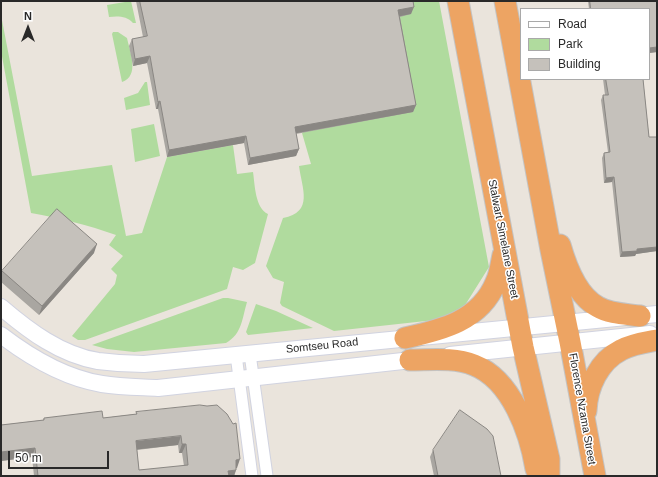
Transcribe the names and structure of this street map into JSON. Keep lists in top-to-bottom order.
{
  "streets": {
    "highway": ["Stalwart Simelane Street", "Florence Nzama Street"],
    "main road": ["Somtseu Road"]
  },
  "crossings": [
    ["Stalwart Simelane Street", "Somtseu Road"],
    ["Somtseu Road", "Florence Nzama Street"]
  ],
  "legend": ["Road", "Park", "Building"],
  "scale_bar": "50 m",
  "north": "top"
}
